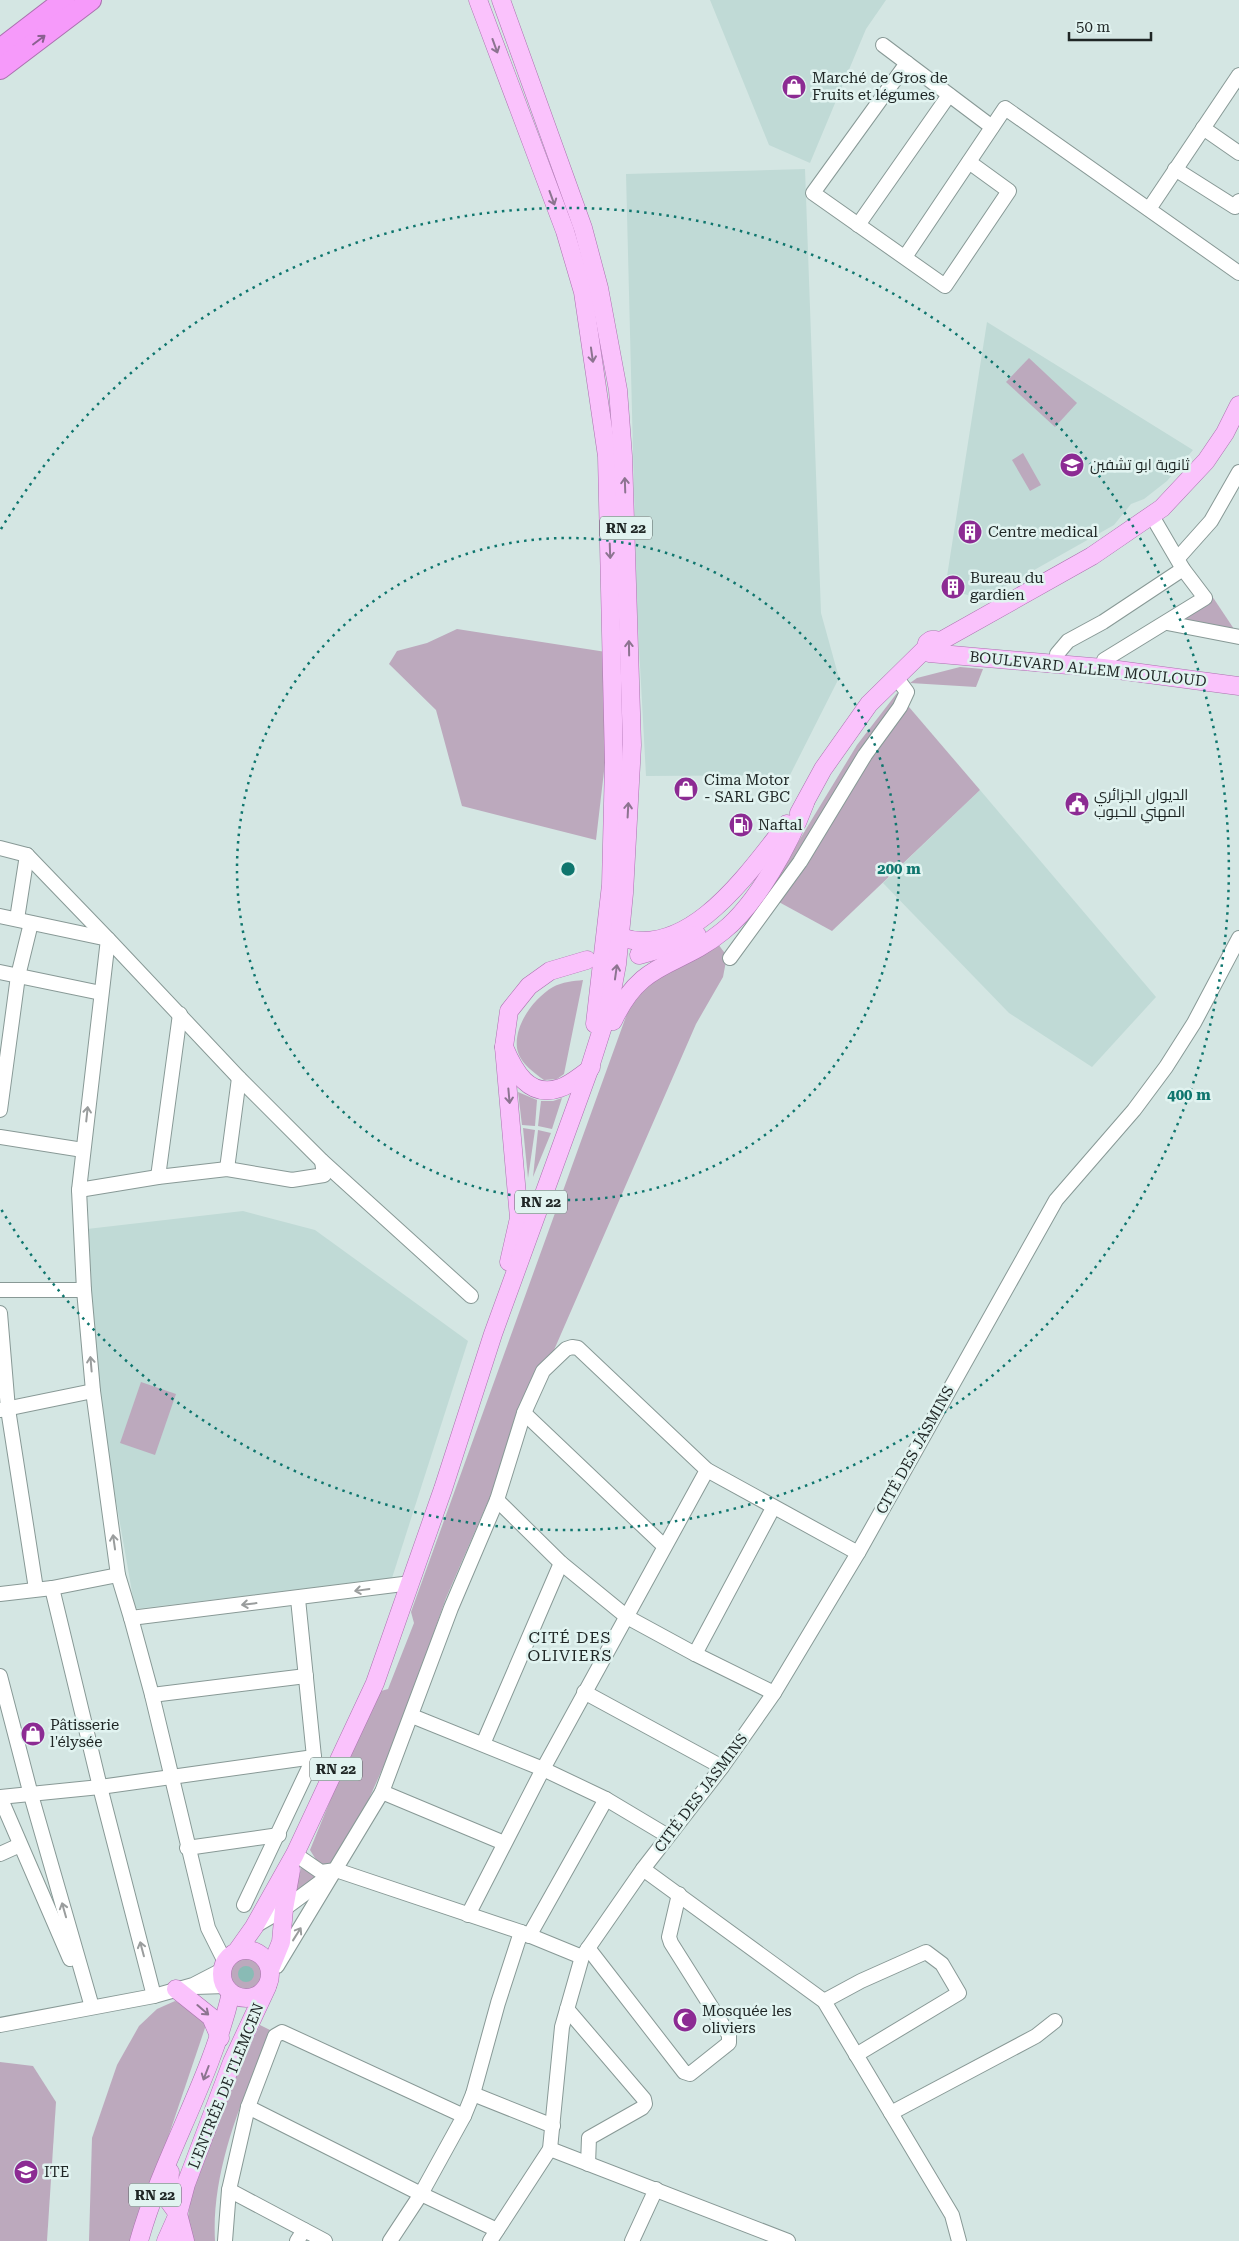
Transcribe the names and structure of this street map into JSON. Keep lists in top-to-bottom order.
{
  "streets": {
    "main road": ["RN 22", "BOULEVARD ALLEM MOULOUD", "L'ENTRÉE DE TLEMCEN"],
    "street": ["CITÉ DES JASMINS"]
  },
  "crossings": [
    ["RN 22", "L'ENTRÉE DE TLEMCEN"]
  ],
  "districts": ["CITÉ DES OLIVIERS"],
  "places": {
    "shop": ["Marché de Gros de Fruits et légumes", "Cima Motor - SARL GBC", "Pâtisserie l'élysée"],
    "school or university": ["ثانوية ابو تشفين", "ITE"],
    "building": ["Centre medical", "Bureau du gardien"],
    "public building": ["الديوان الجزائري المهني للحبوب"],
    "fuel station": ["Naftal"],
    "mosque": ["Mosquée les oliviers"]
  },
  "scale_bar": "50 m",
  "rings": ["200 m", "400 m"]
}
